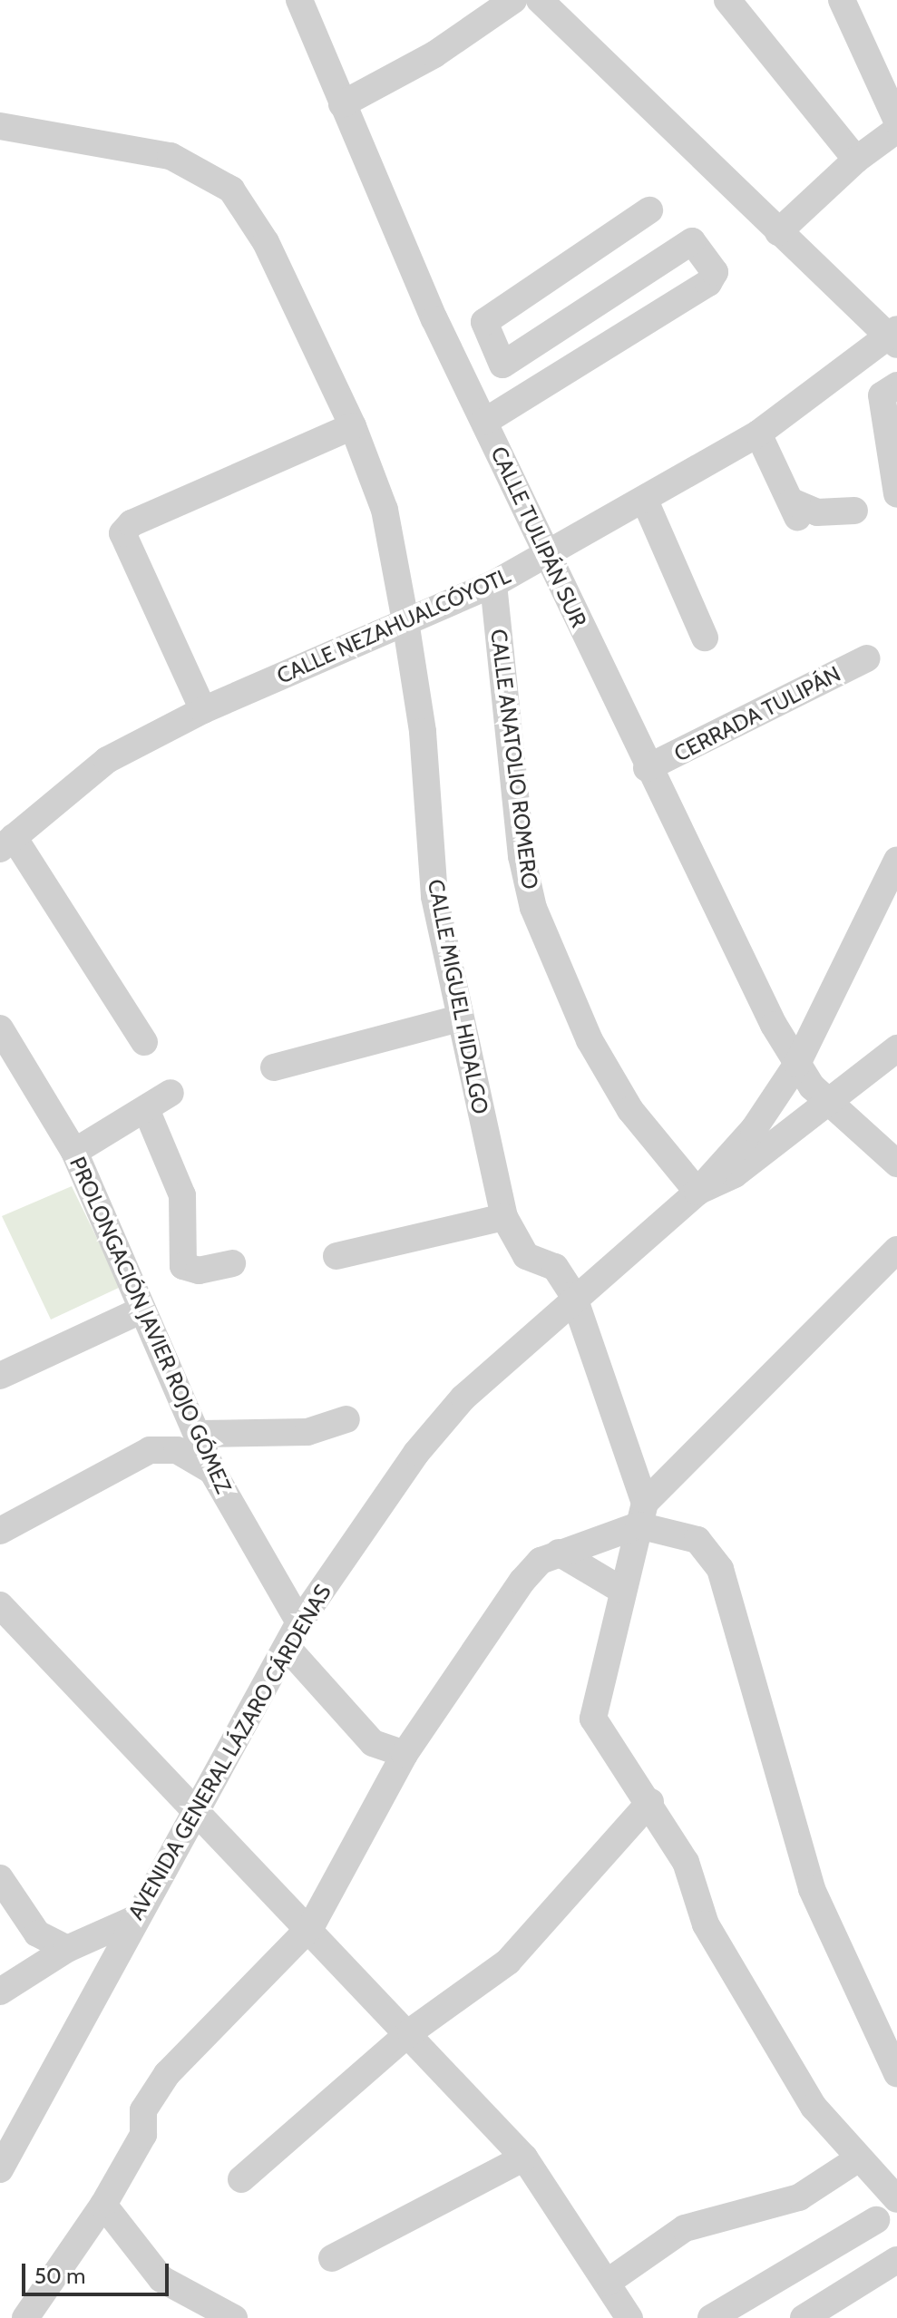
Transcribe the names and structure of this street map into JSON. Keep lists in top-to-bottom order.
{
  "streets": {
    "street": [
      "CALLE TULIPÁN SUR",
      "CALLE NEZAHUALCÓYOTL",
      "CERRADA TULIPÁN",
      "CALLE ANATOLIO ROMERO",
      "CALLE MIGUEL HIDALGO",
      "PROLONGACIÓN JAVIER ROJO GÓMEZ",
      "AVENIDA GENERAL LÁZARO CÁRDENAS"
    ]
  },
  "crossings": [
    ["CALLE TULIPÁN SUR", "CALLE NEZAHUALCÓYOTL"],
    ["CALLE TULIPÁN SUR", "CERRADA TULIPÁN"],
    ["CALLE TULIPÁN SUR", "AVENIDA GENERAL LÁZARO CÁRDENAS"],
    ["CALLE NEZAHUALCÓYOTL", "CALLE ANATOLIO ROMERO"],
    ["CALLE NEZAHUALCÓYOTL", "CALLE MIGUEL HIDALGO"],
    ["CALLE ANATOLIO ROMERO", "AVENIDA GENERAL LÁZARO CÁRDENAS"],
    ["CALLE MIGUEL HIDALGO", "AVENIDA GENERAL LÁZARO CÁRDENAS"],
    ["PROLONGACIÓN JAVIER ROJO GÓMEZ", "AVENIDA GENERAL LÁZARO CÁRDENAS"]
  ],
  "scale_bar": "50 m"
}
